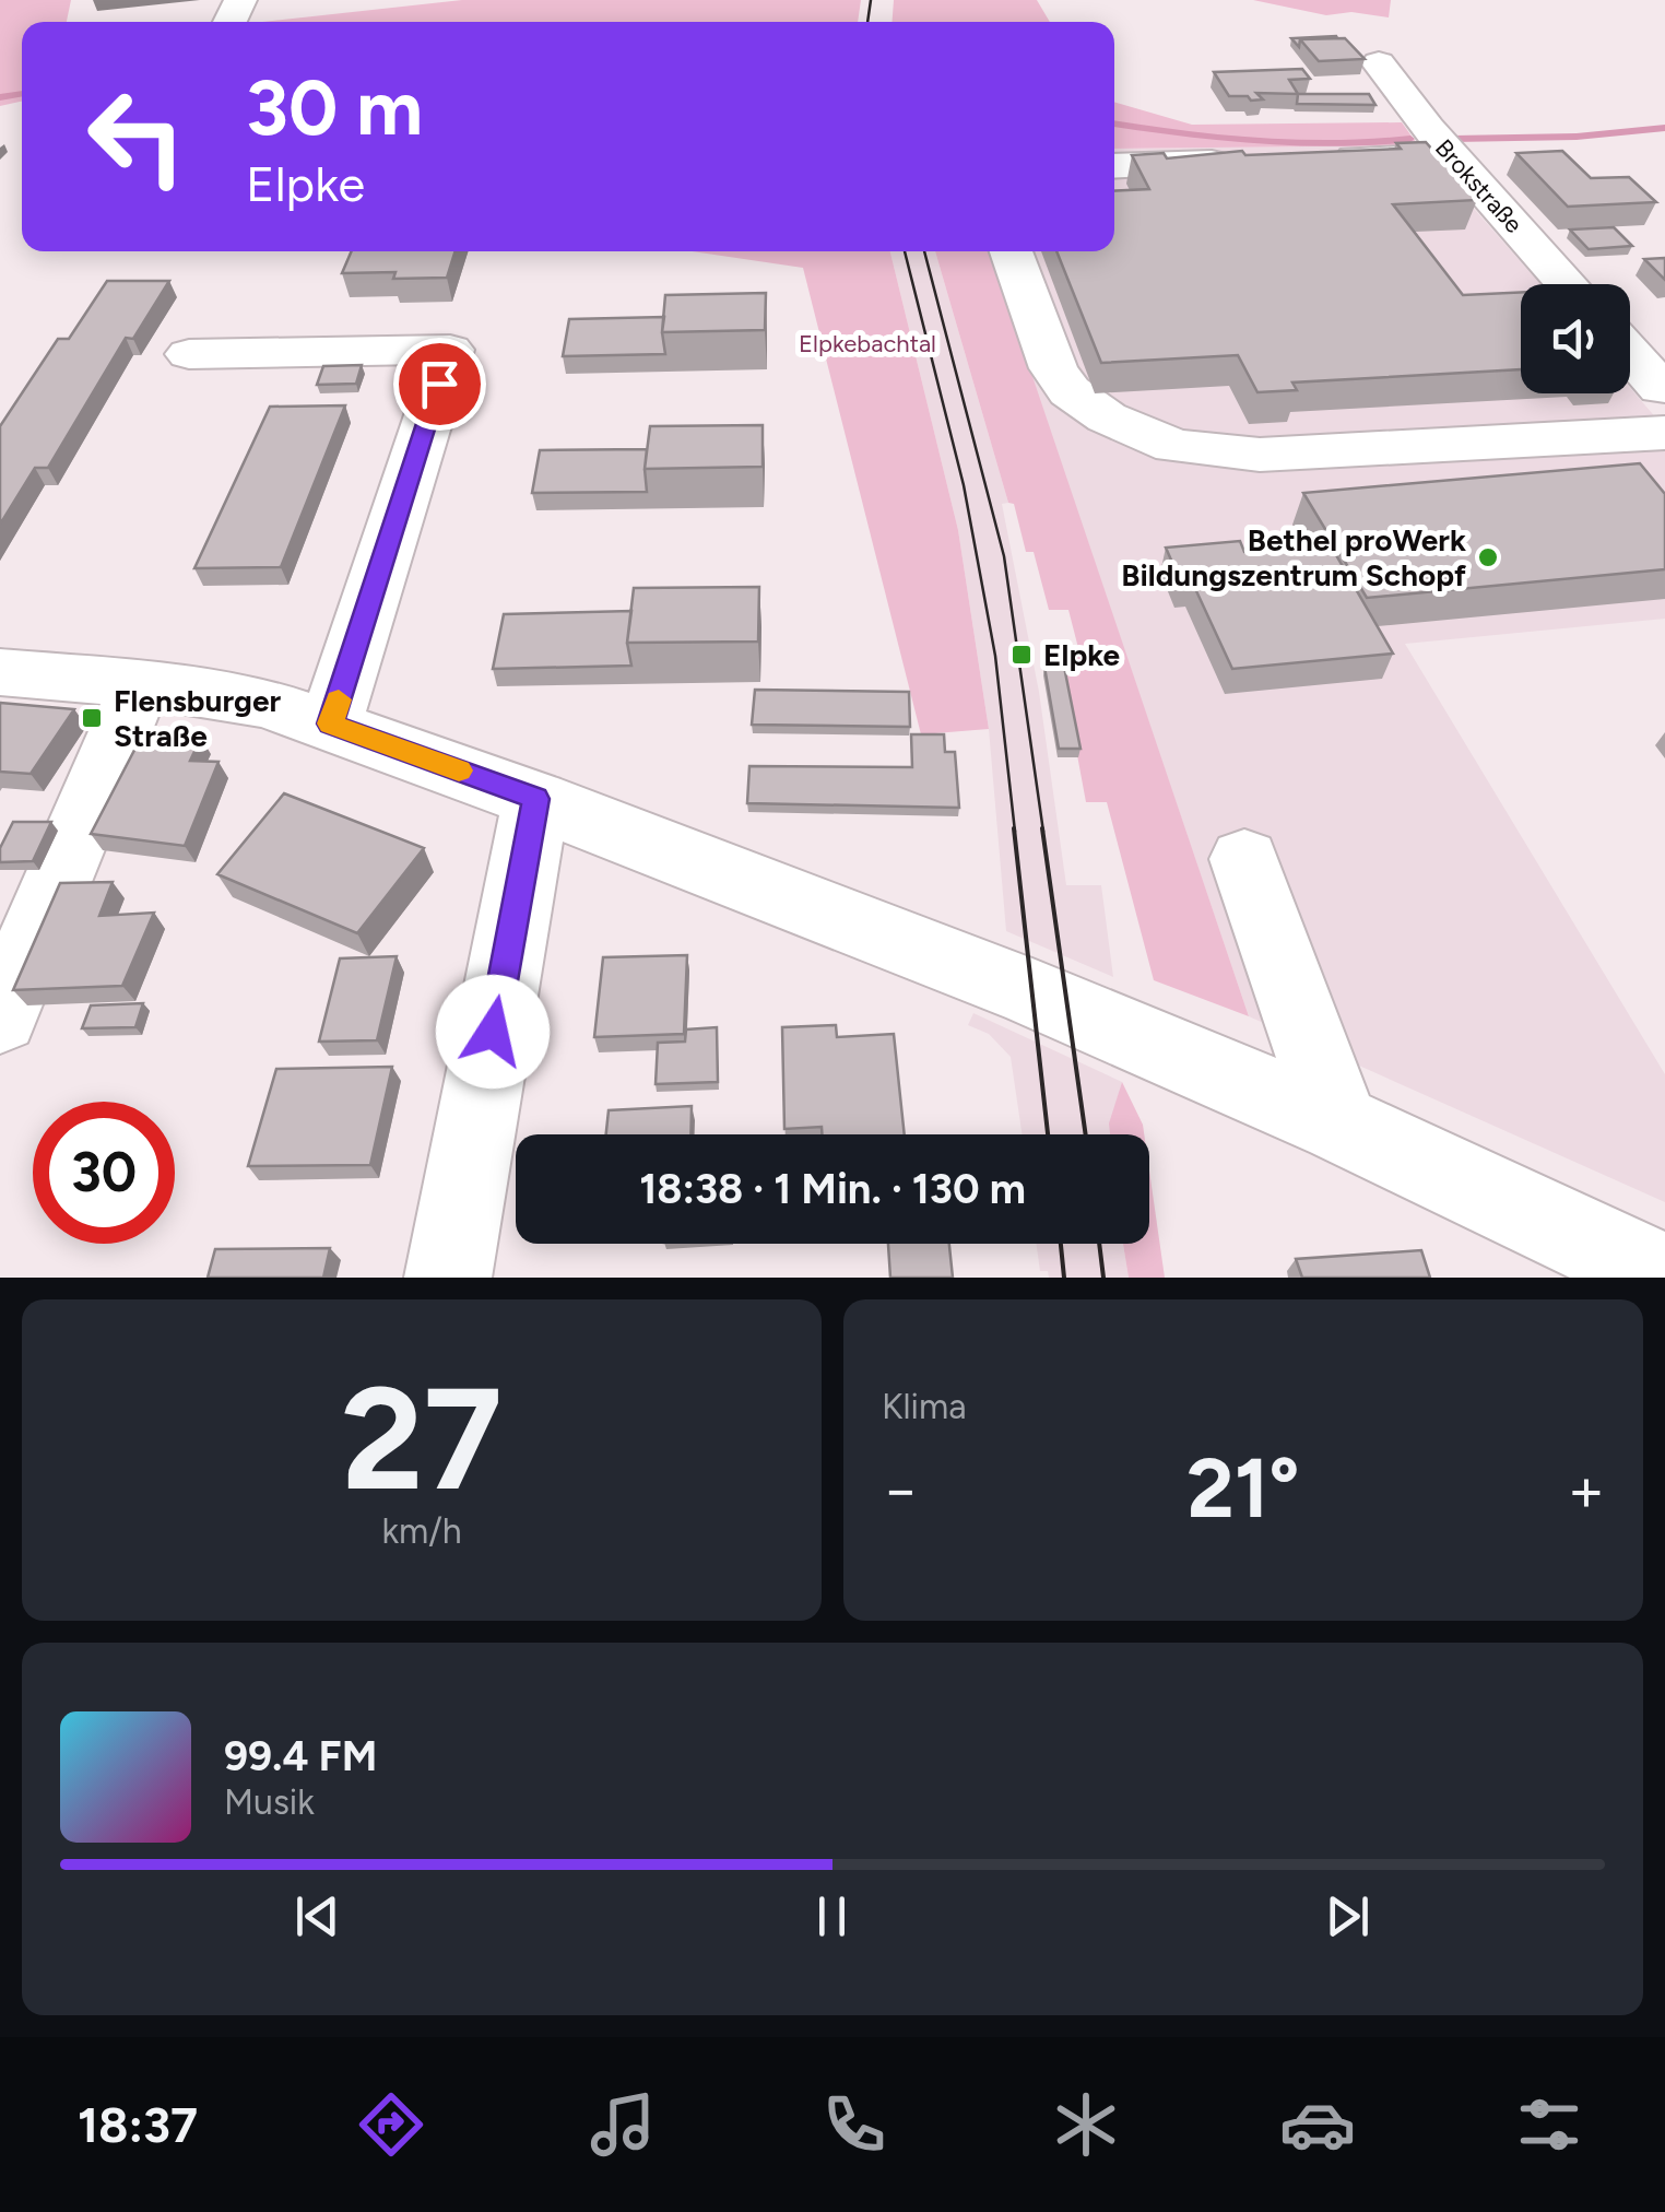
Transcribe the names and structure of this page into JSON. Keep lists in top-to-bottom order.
{
  "streets": {
    "street": ["Brokstraße"]
  },
  "parks": ["Elpkebachtal"],
  "places": {
    "other": ["Bethel proWerk Bildungszentrum Schopf"],
    "transit": ["Elpke", "Flensburger Straße"]
  },
  "page": {
    "turn": ["30 m", "Elpke"],
    "limit": "30",
    "trip": "18:38 · 1 Min. · 130 m",
    "tile": [
      ["27", "km/h"],
      "Klima"
    ],
    "heat": ["−", "21°", "+"],
    "song": ["99.4 FM", "Musik"],
    "tabs": "18:37"
  }
}
